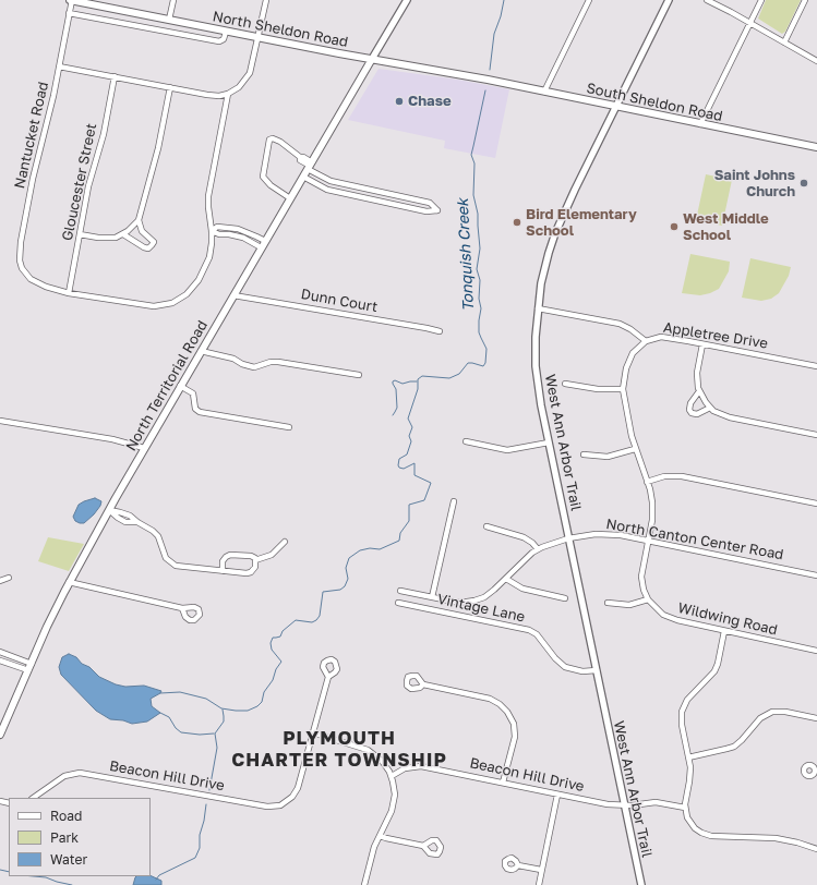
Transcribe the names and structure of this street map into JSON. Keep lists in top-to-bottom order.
{
  "streets": {
    "main road": ["North Sheldon Road", "South Sheldon Road", "North Territorial Road"],
    "street": [
      "Nantucket Road",
      "Gloucester Street",
      "Dunn Court",
      "Appletree Drive",
      "West Ann Arbor Trail",
      "North Canton Center Road",
      "Vintage Lane",
      "Wildwing Road",
      "Beacon Hill Drive"
    ]
  },
  "crossings": [
    ["North Sheldon Road", "South Sheldon Road"],
    ["North Sheldon Road", "Nantucket Road"],
    ["North Sheldon Road", "North Territorial Road"],
    ["South Sheldon Road", "West Ann Arbor Trail"],
    ["Nantucket Road", "Gloucester Street"],
    ["Dunn Court", "North Territorial Road"],
    ["Appletree Drive", "West Ann Arbor Trail"],
    ["West Ann Arbor Trail", "North Canton Center Road"],
    ["West Ann Arbor Trail", "Vintage Lane"],
    ["West Ann Arbor Trail", "Beacon Hill Drive"]
  ],
  "districts": ["PLYMOUTH CHARTER TOWNSHIP"],
  "water": ["Tonquish Creek"],
  "places": [
    "Chase",
    "Saint Johns Church",
    "Bird Elementary School",
    "West Middle School"
  ],
  "legend": ["Road", "Park", "Water"]
}
